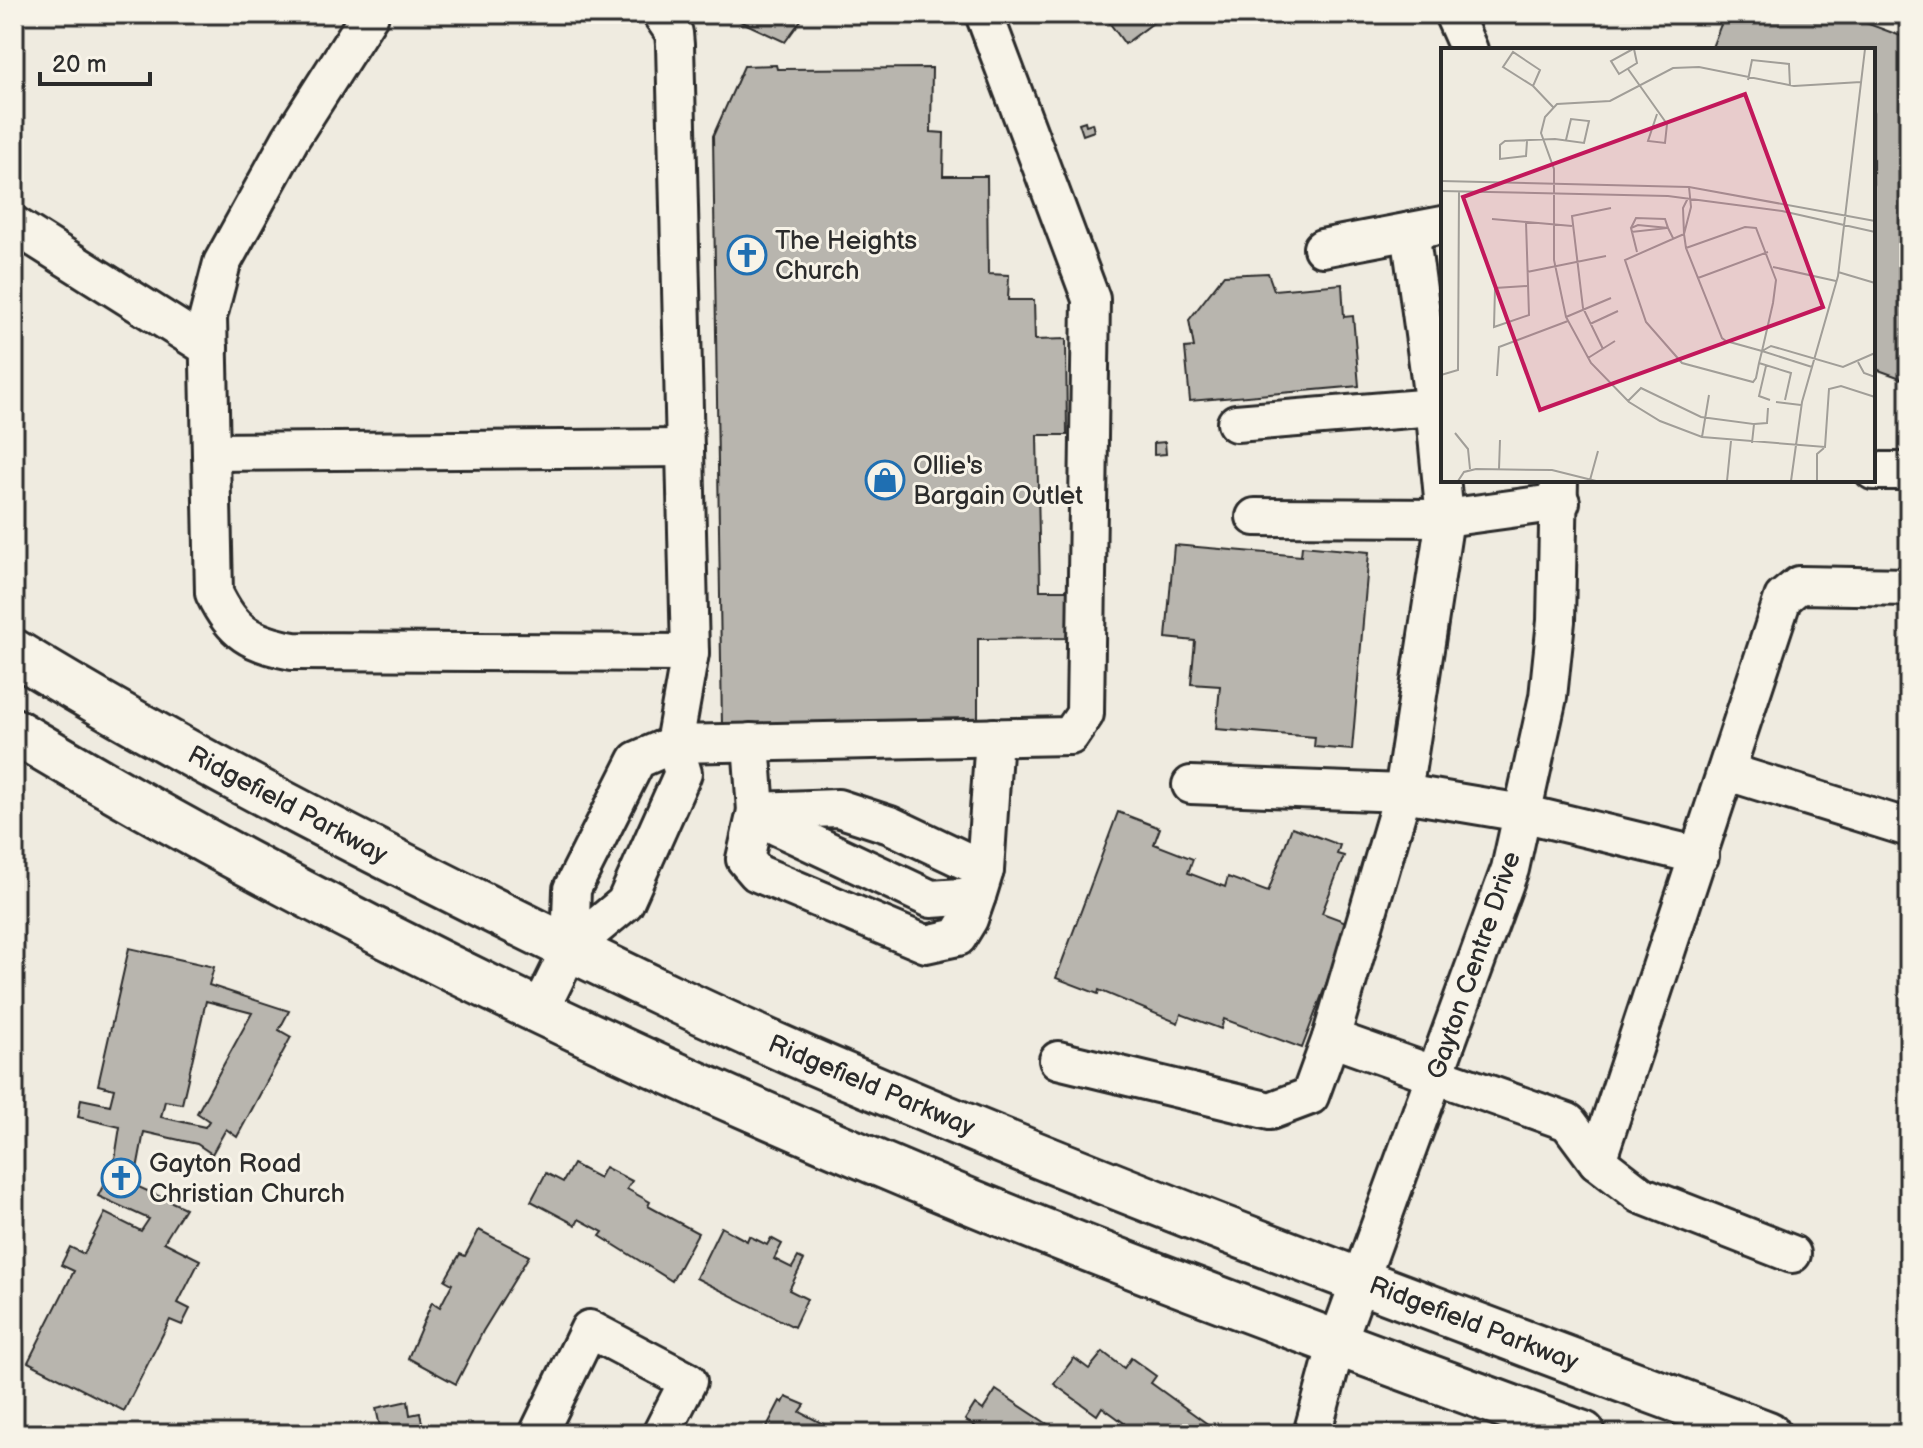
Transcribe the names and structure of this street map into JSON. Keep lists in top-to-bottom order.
{
  "streets": {
    "main road": ["Ridgefield Parkway"],
    "street": ["Gayton Centre Drive"]
  },
  "crossings": [
    ["Ridgefield Parkway", "Gayton Centre Drive"]
  ],
  "places": {
    "church": ["The Heights Church", "Gayton Road Christian Church"],
    "shop": ["Ollie's Bargain Outlet"]
  },
  "scale_bar": "20 m"
}
